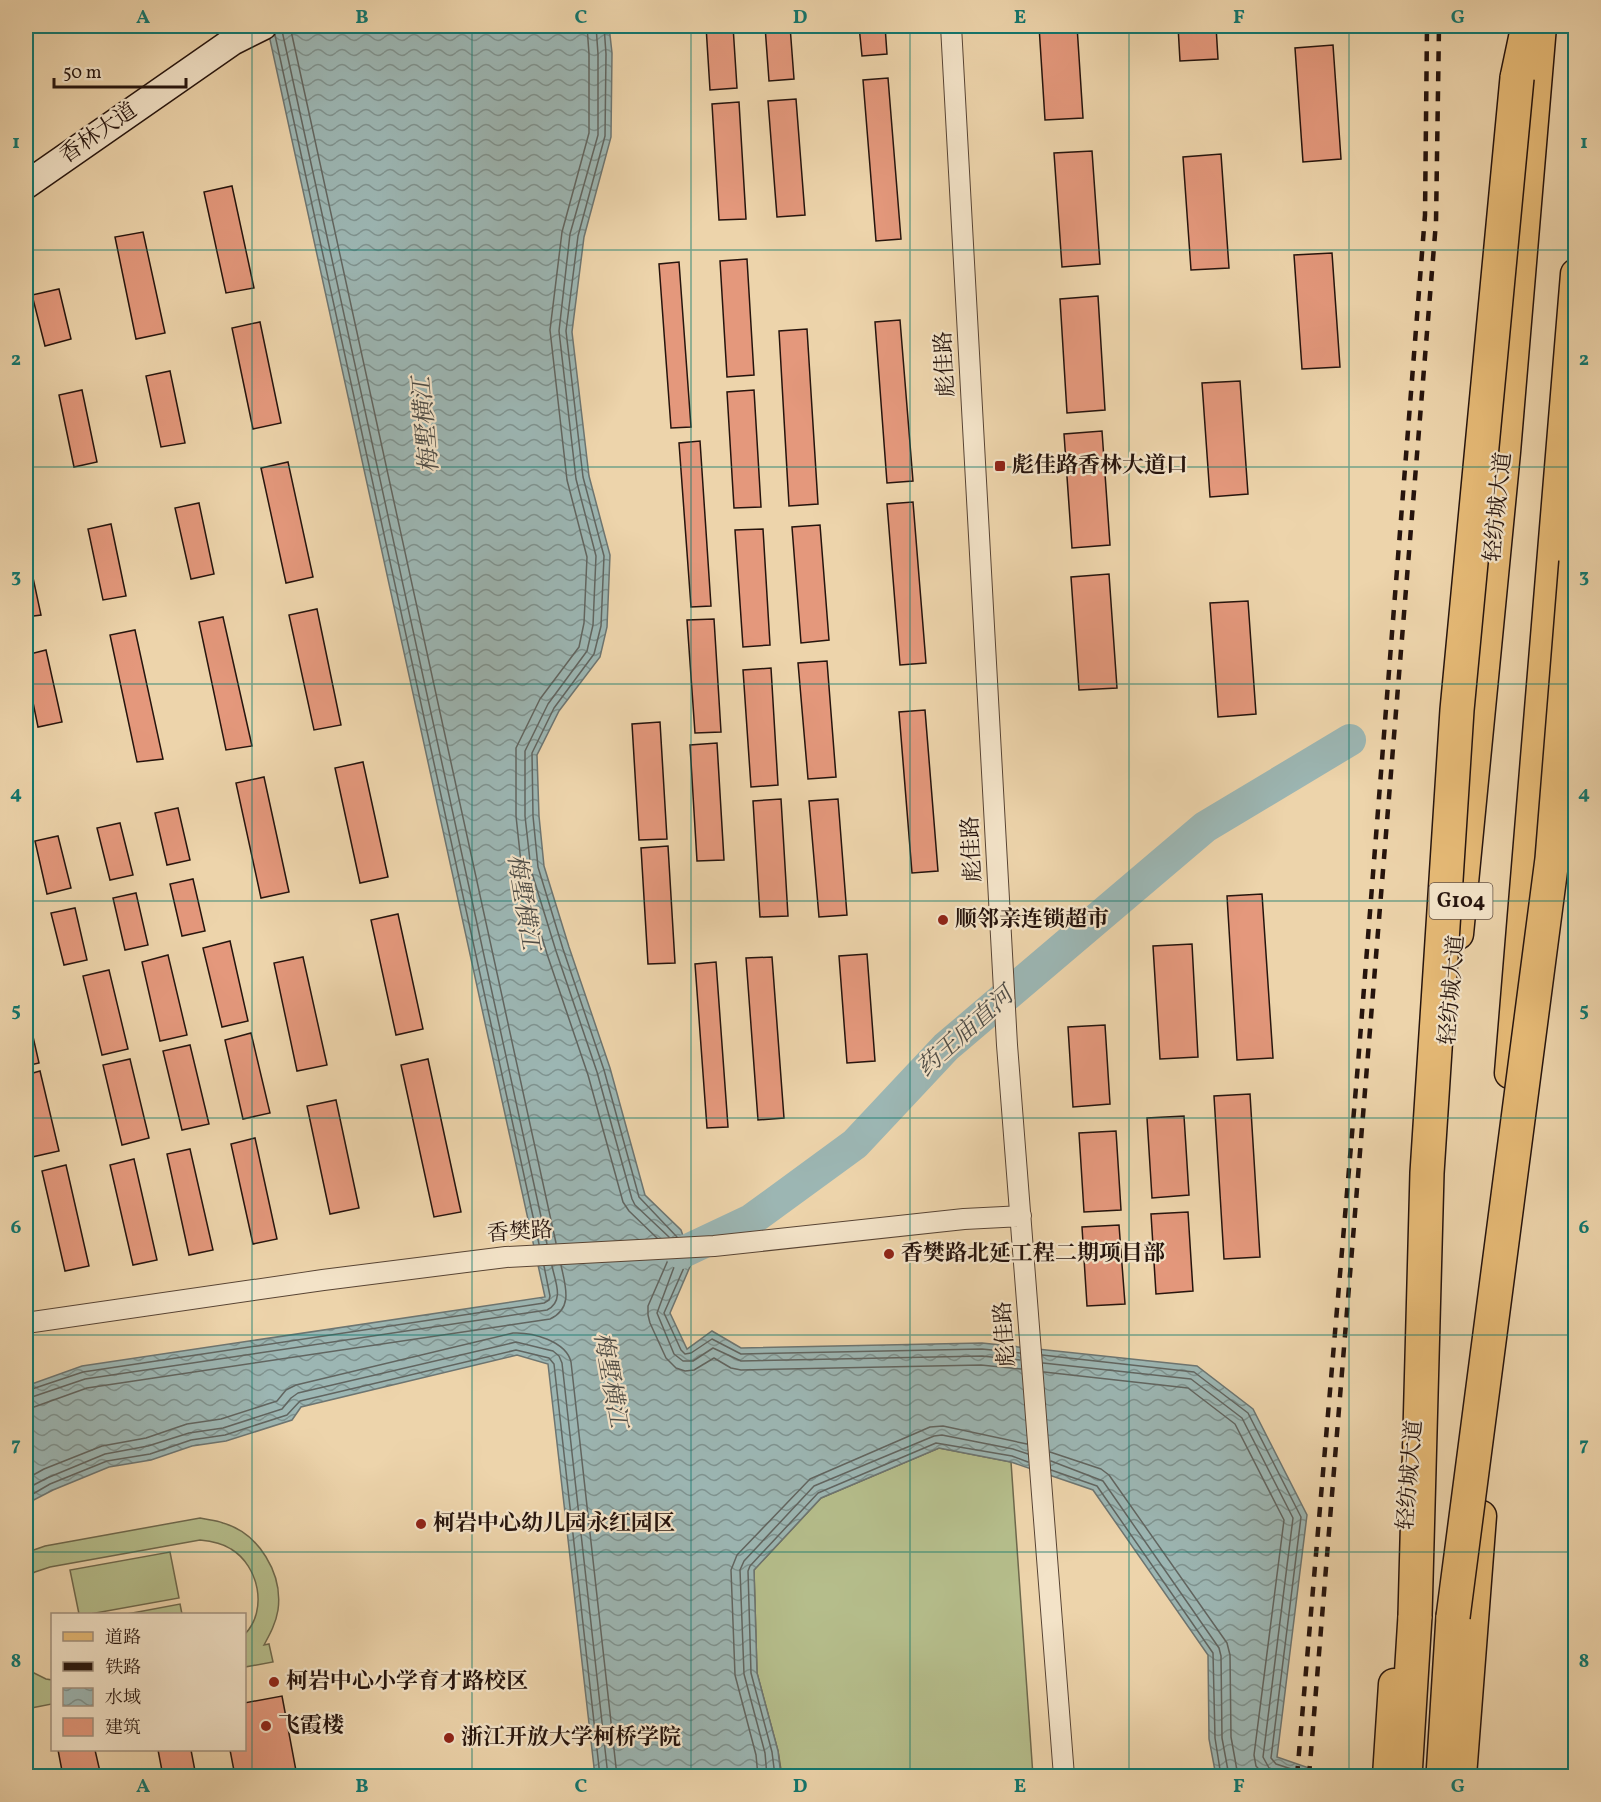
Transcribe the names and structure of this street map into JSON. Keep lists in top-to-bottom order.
{
  "streets": {
    "main road": ["轻纺城大道", "G104"],
    "street": ["香林大道", "彪佳路", "香樊路"]
  },
  "crossings": [
    ["彪佳路", "香樊路"]
  ],
  "water": ["梅墅横江", "药王庙直河"],
  "places": {
    "transit": ["彪佳路香林大道口"],
    "other": [
      "顺邻亲连锁超市",
      "香樊路北延工程二期项目部",
      "柯岩中心幼儿园永红园区",
      "柯岩中心小学育才路校区",
      "飞霞楼",
      "浙江开放大学柯桥学院"
    ]
  },
  "legend": [
    "道路",
    "铁路",
    "水域",
    "建筑"
  ],
  "scale_bar": "50 m",
  "grid": {
    "columns": [
      "A",
      "B",
      "C",
      "D",
      "E",
      "F",
      "G"
    ],
    "rows": [
      "1",
      "2",
      "3",
      "4",
      "5",
      "6",
      "7",
      "8"
    ]
  }
}
